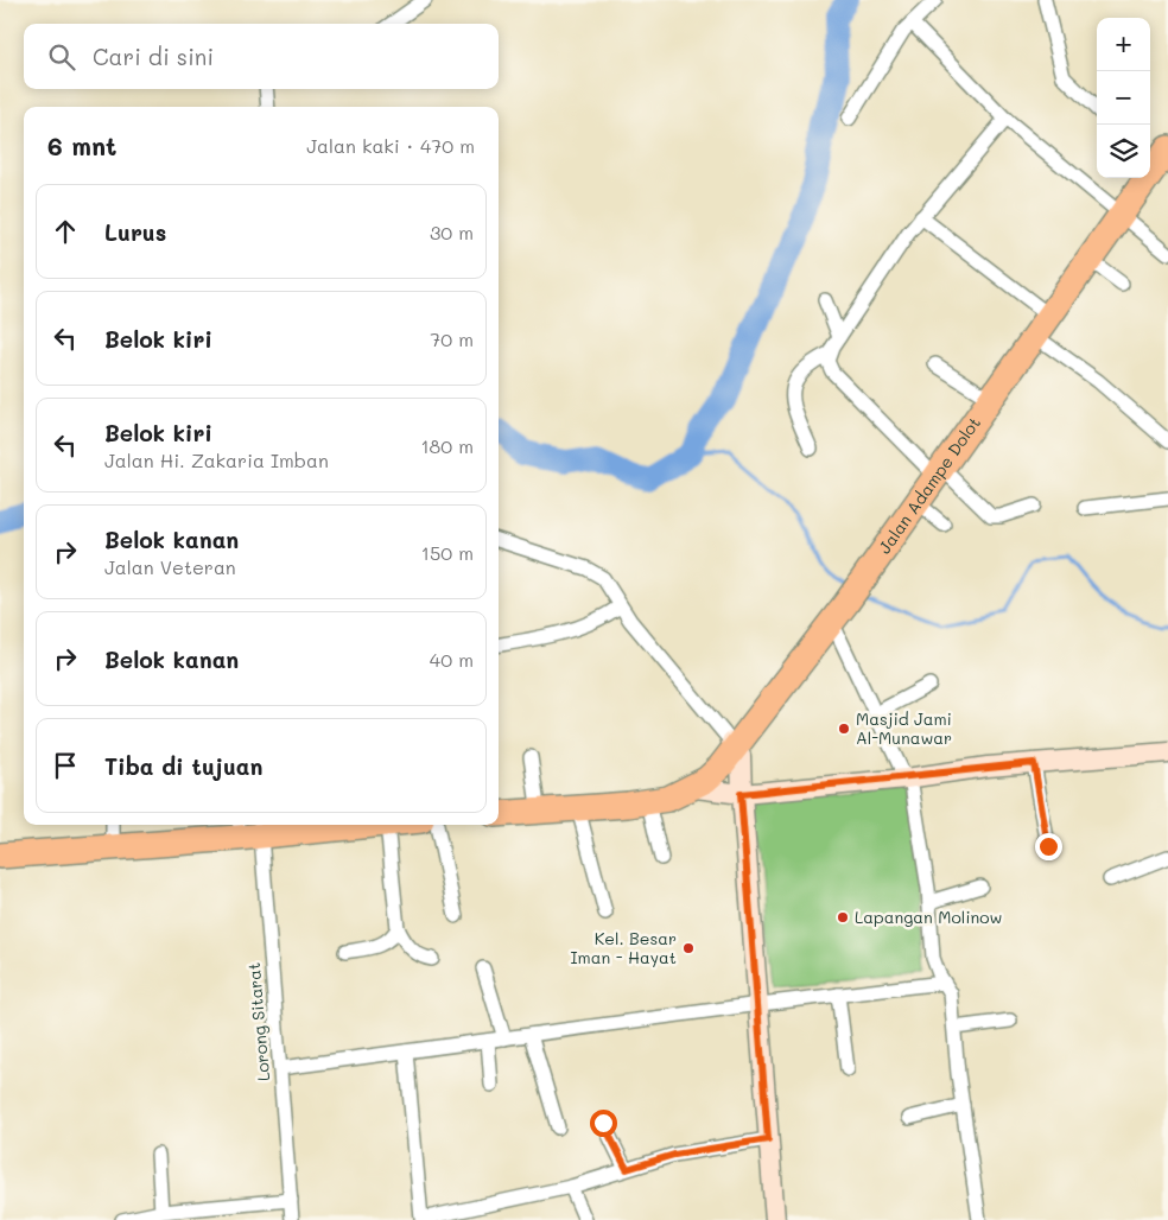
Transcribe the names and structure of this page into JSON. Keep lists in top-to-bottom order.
{
  "streets": {
    "highway": ["Jalan Adampe Dolot"],
    "street": ["Lorong Sitarat"]
  },
  "places": ["Masjid Jami Al-Munawar", "Lapangan Molinow", "Kel. Besar Iman - Hayat"],
  "page": {
    "map_buttons": ["+", "−"],
    "search": "Cari di sini",
    "heading": ["6 mnt", "Jalan kaki · 470 m"],
    "list": [
      ["Lurus", "30 m"],
      ["Belok kiri", "70 m"],
      ["Belok kiri", "Jalan Hi. Zakaria Imban", "180 m"],
      ["Belok kanan", "Jalan Veteran", "150 m"],
      ["Belok kanan", "40 m"],
      "Tiba di tujuan"
    ]
  }
}
